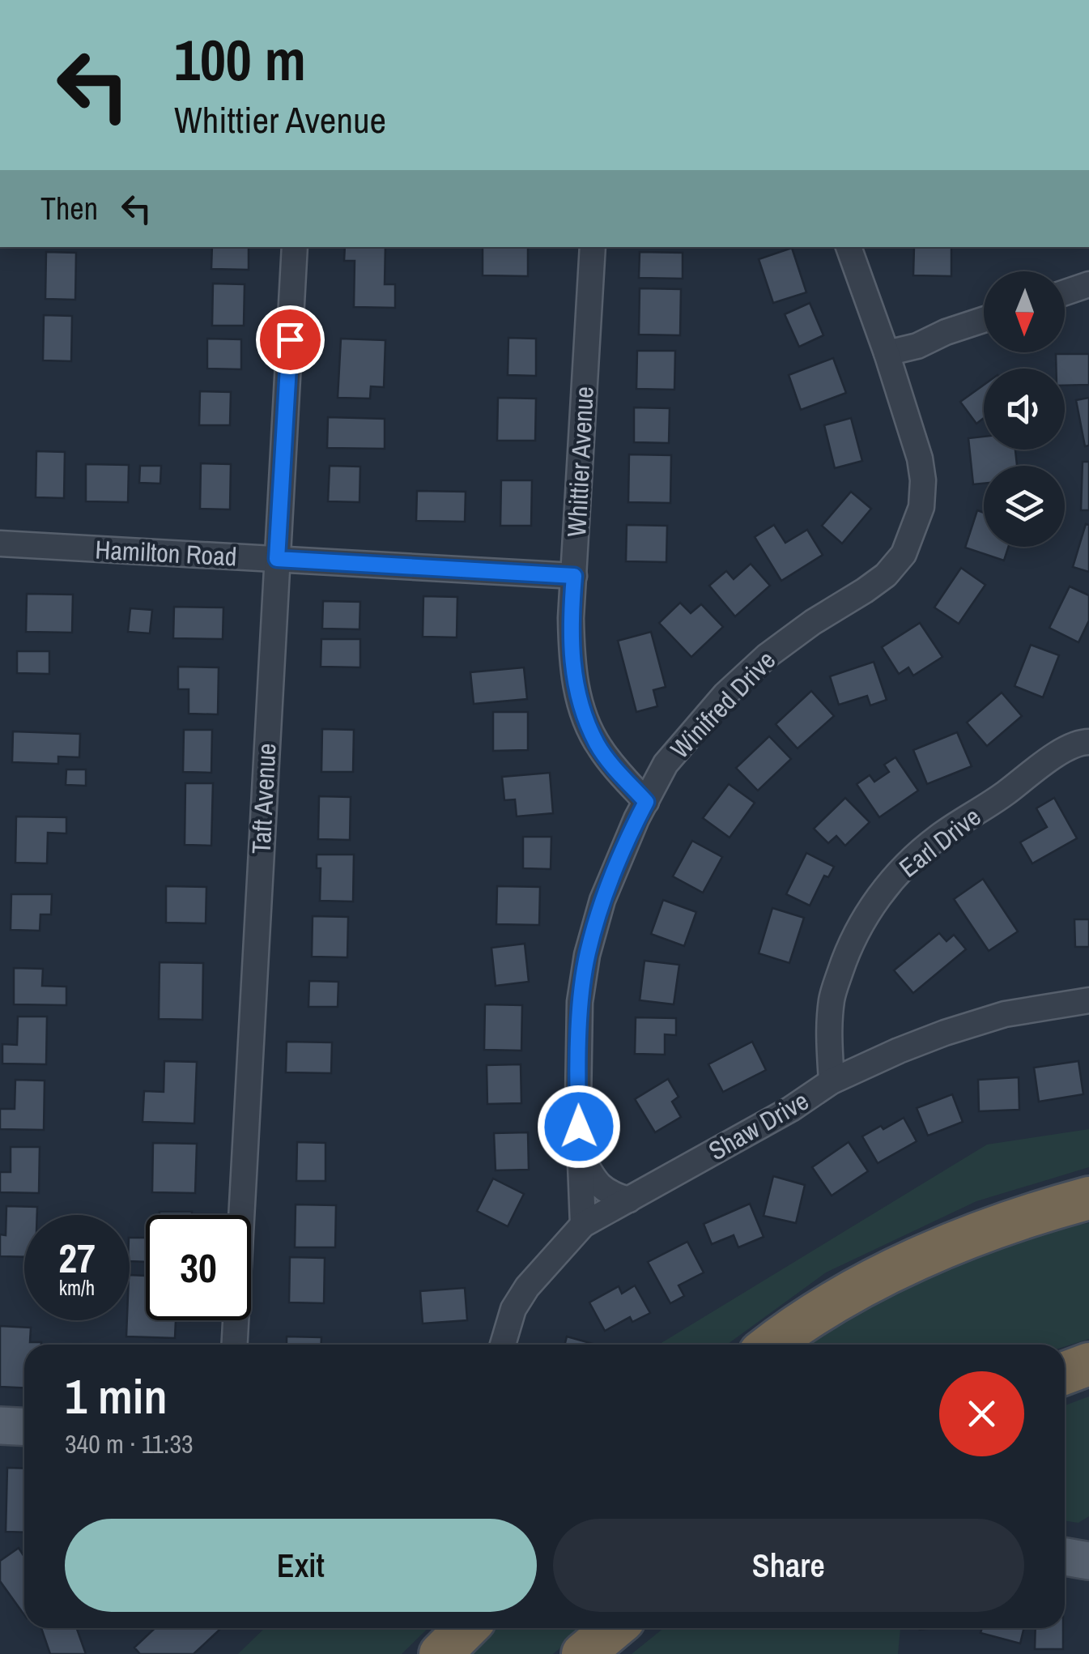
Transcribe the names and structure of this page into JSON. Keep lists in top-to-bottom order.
{
  "streets": {
    "street": [
      "Whittier Avenue",
      "Hamilton Road",
      "Winifred Drive",
      "Taft Avenue",
      "Earl Drive",
      "Shaw Drive"
    ]
  },
  "crossings": [
    ["Whittier Avenue", "Hamilton Road"],
    ["Whittier Avenue", "Winifred Drive"],
    ["Hamilton Road", "Taft Avenue"],
    ["Winifred Drive", "Shaw Drive"],
    ["Earl Drive", "Shaw Drive"]
  ],
  "north": "bottom",
  "page": {
    "turn": ["100 m", "Whittier Avenue"],
    "then": "Then",
    "speed": "27 km/h",
    "limit": "30",
    "heading": ["1 min", "340 m · 11:33"],
    "buttons": ["Exit", "Share"]
  }
}
